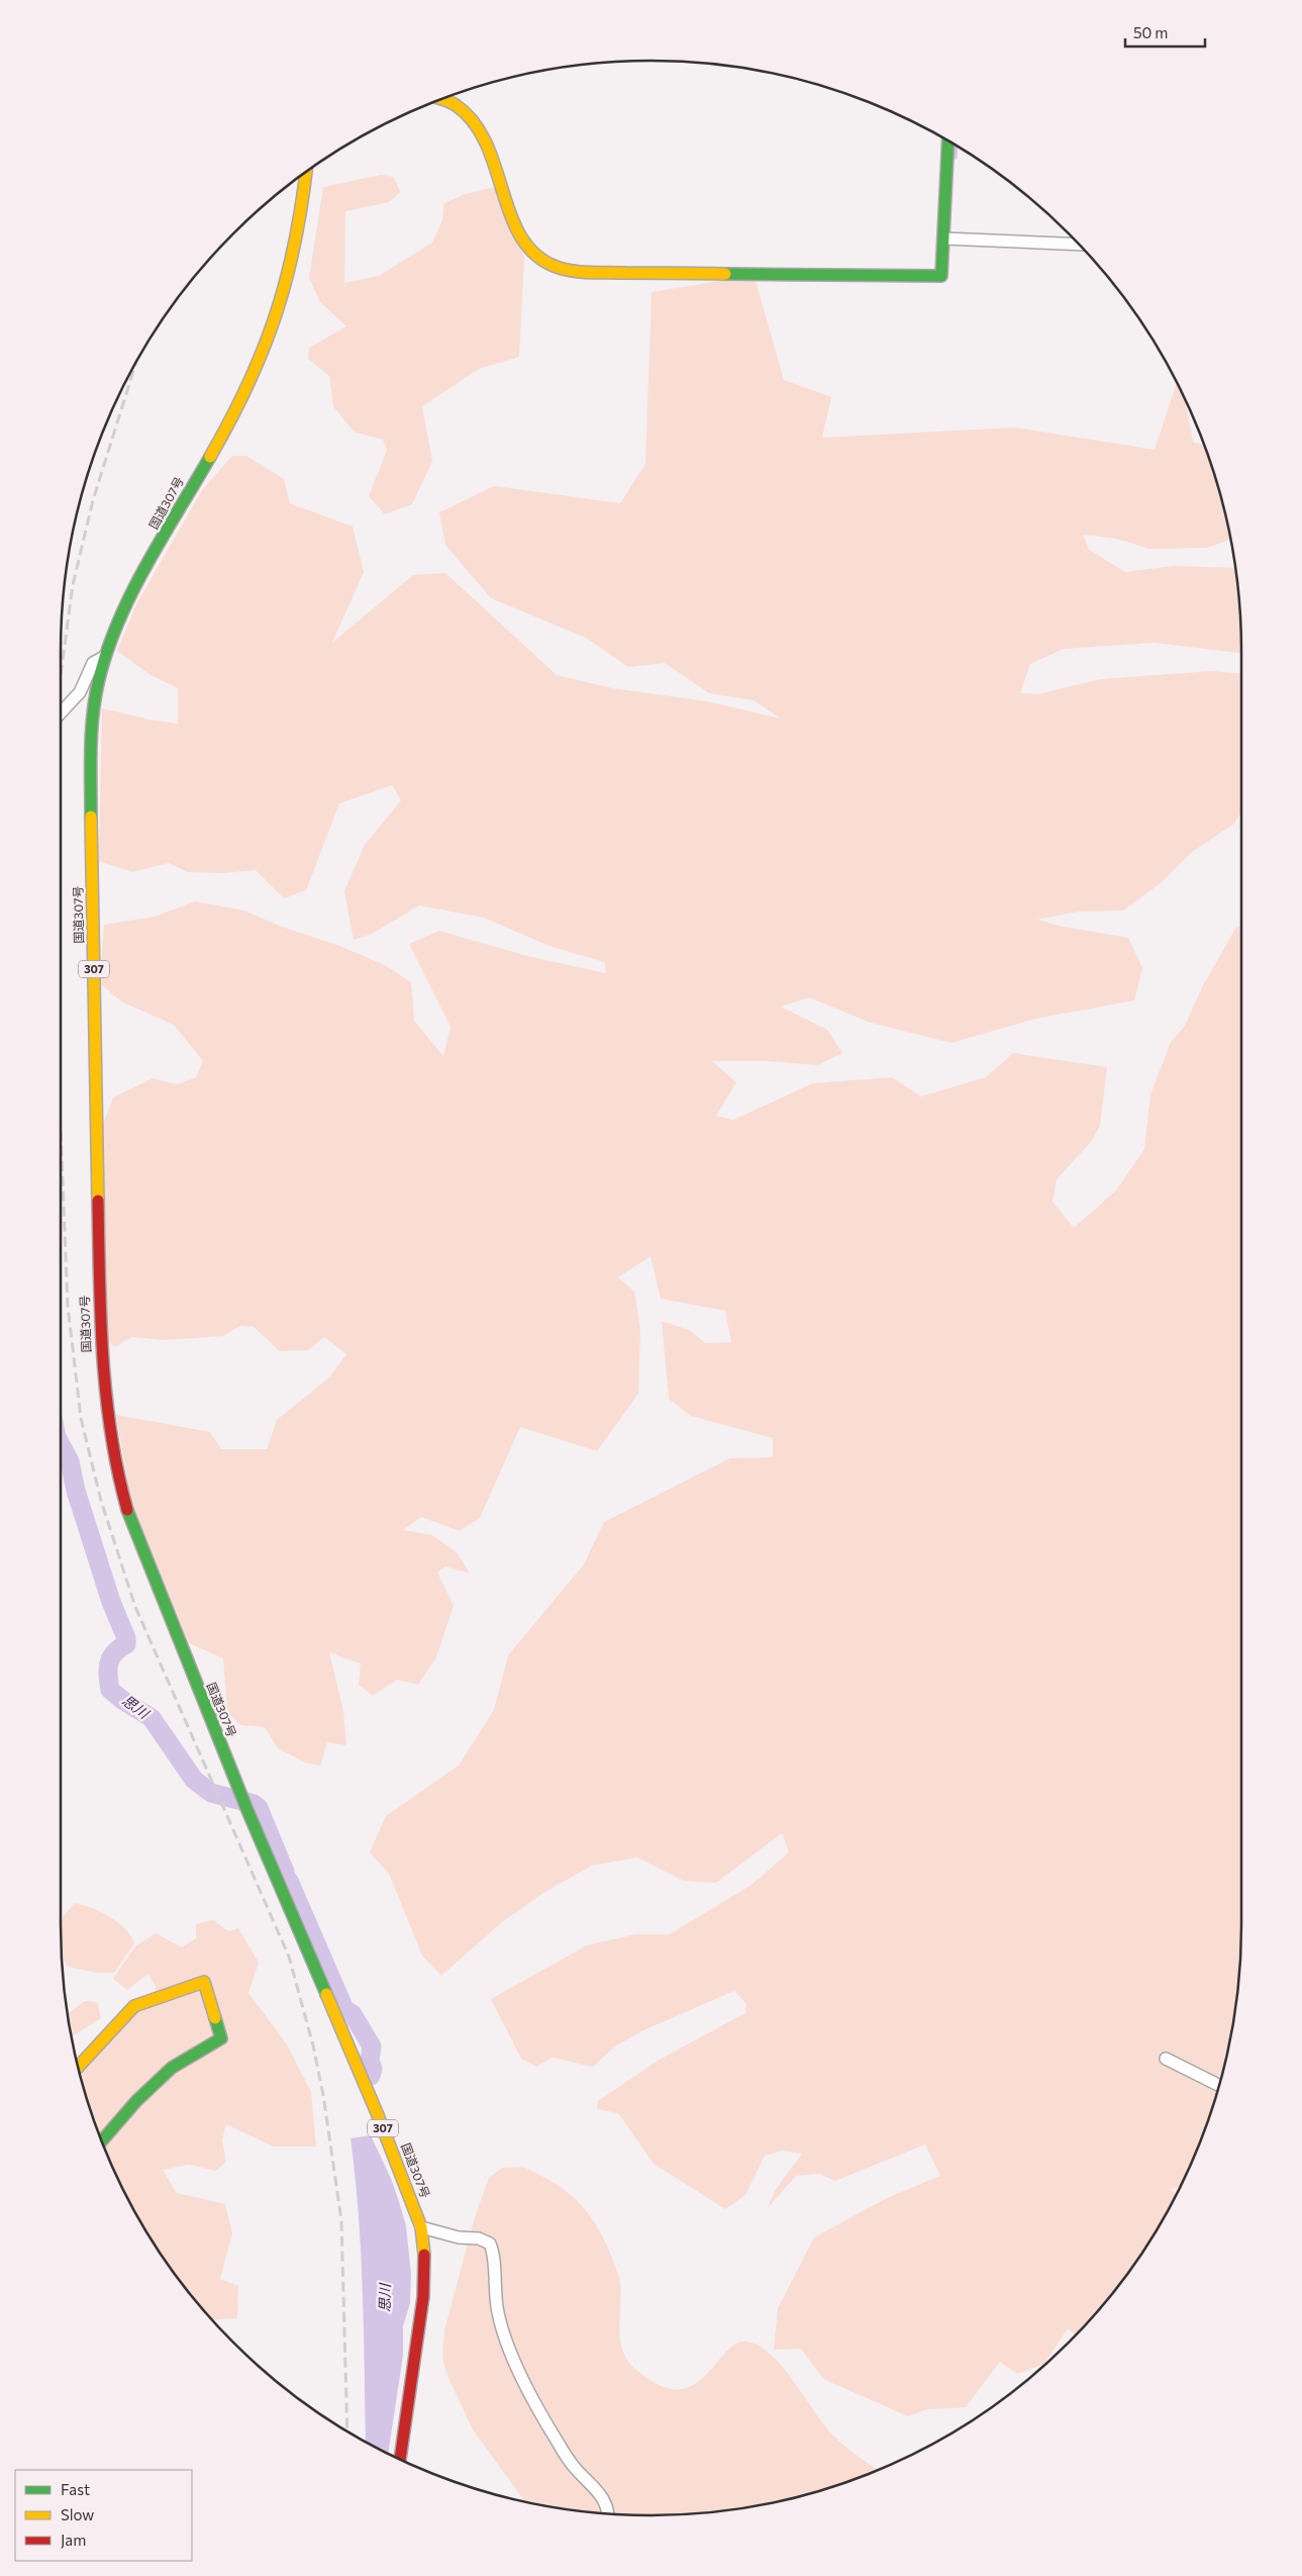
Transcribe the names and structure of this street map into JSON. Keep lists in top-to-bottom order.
{
  "streets": {
    "main road": ["国道307号", "307"]
  },
  "water": ["思川"],
  "legend": ["Fast", "Slow", "Jam"],
  "scale_bar": "50 m"
}
